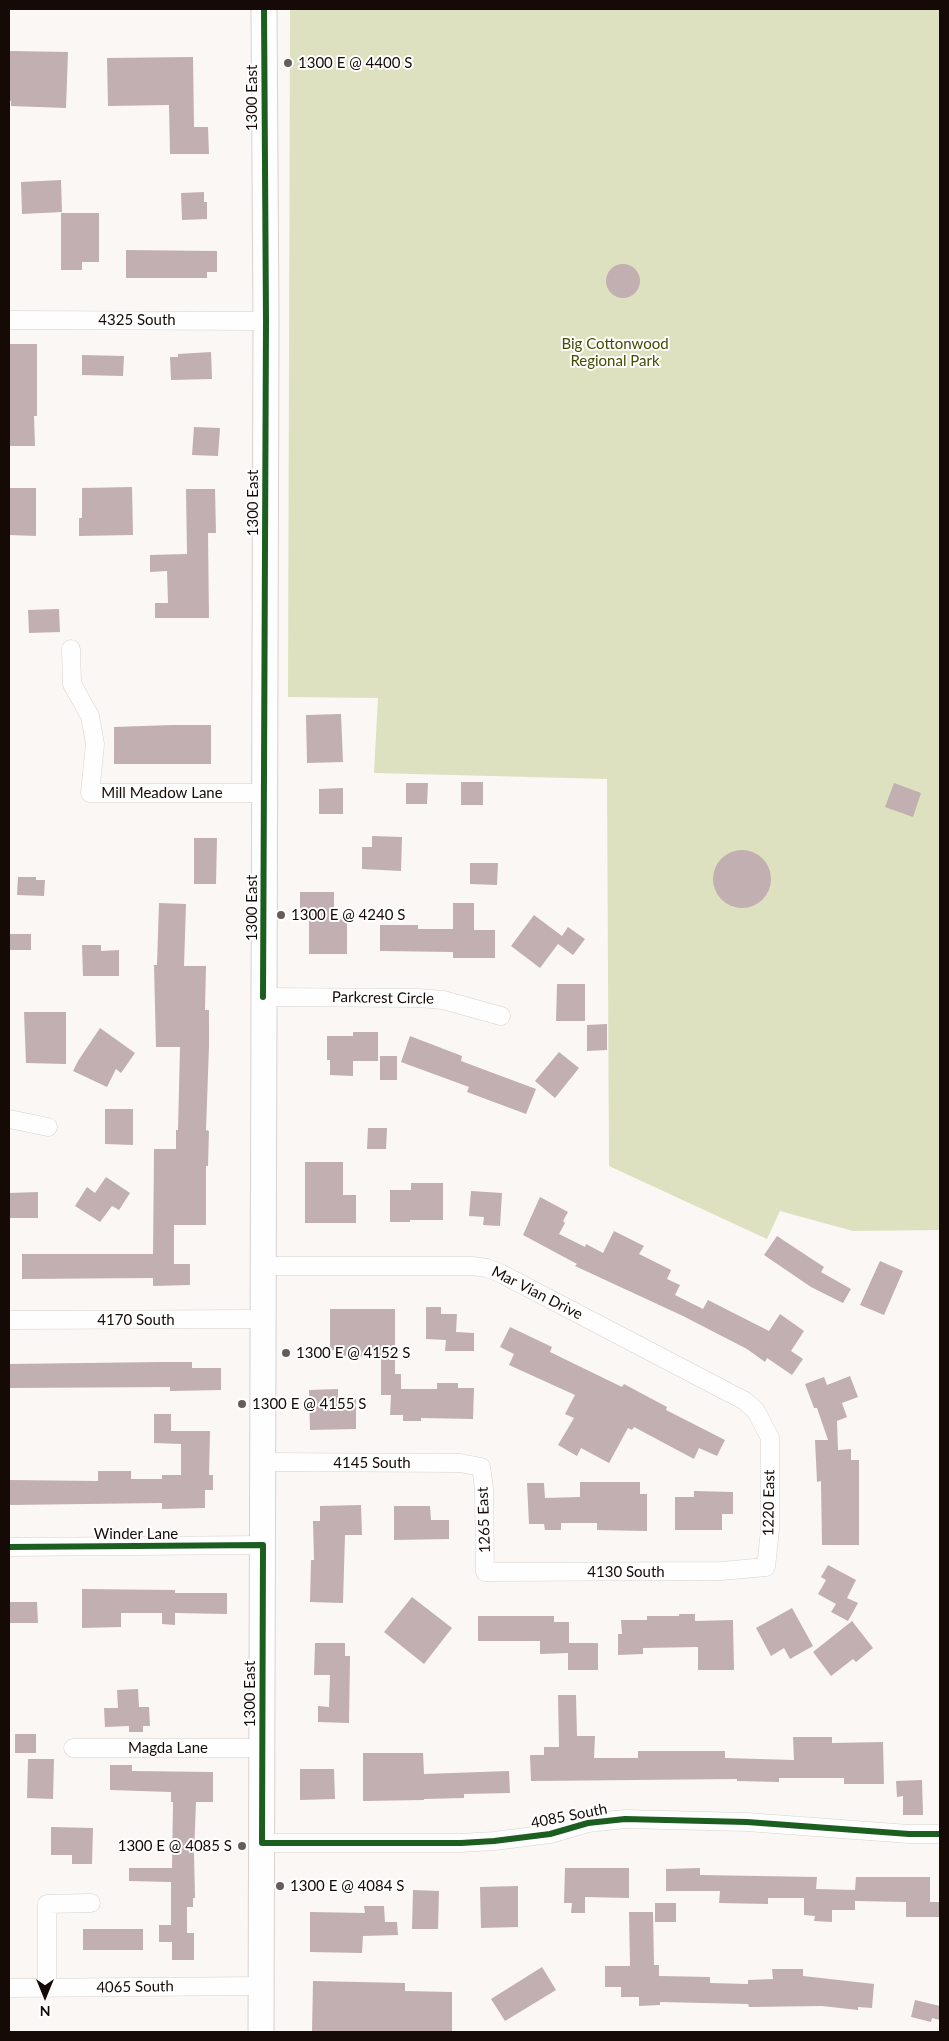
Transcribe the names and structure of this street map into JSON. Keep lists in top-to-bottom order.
{
  "streets": {
    "main road": ["1300 East"],
    "street": [
      "4325 South",
      "Mill Meadow Lane",
      "Parkcrest Circle",
      "Mar Vian Drive",
      "4170 South",
      "4145 South",
      "1220 East",
      "1265 East",
      "Winder Lane",
      "4130 South",
      "Magda Lane",
      "4085 South",
      "4065 South"
    ]
  },
  "crossings": [
    ["1300 East", "4325 South"],
    ["1300 East", "Mill Meadow Lane"],
    ["1300 East", "Parkcrest Circle"],
    ["1300 East", "Mar Vian Drive"],
    ["1300 East", "4170 South"],
    ["1300 East", "4145 South"],
    ["1300 East", "Winder Lane"],
    ["1300 East", "Magda Lane"],
    ["1300 East", "4085 South"],
    ["1300 East", "4065 South"],
    ["Mar Vian Drive", "1220 East"],
    ["4145 South", "1265 East"],
    ["1220 East", "4130 South"],
    ["1265 East", "4130 South"]
  ],
  "parks": ["Big Cottonwood Regional Park"],
  "places": [
    "1300 E @ 4400 S",
    "1300 E @ 4240 S",
    "1300 E @ 4152 S",
    "1300 E @ 4155 S",
    "1300 E @ 4085 S",
    "1300 E @ 4084 S"
  ],
  "north": "bottom"
}
